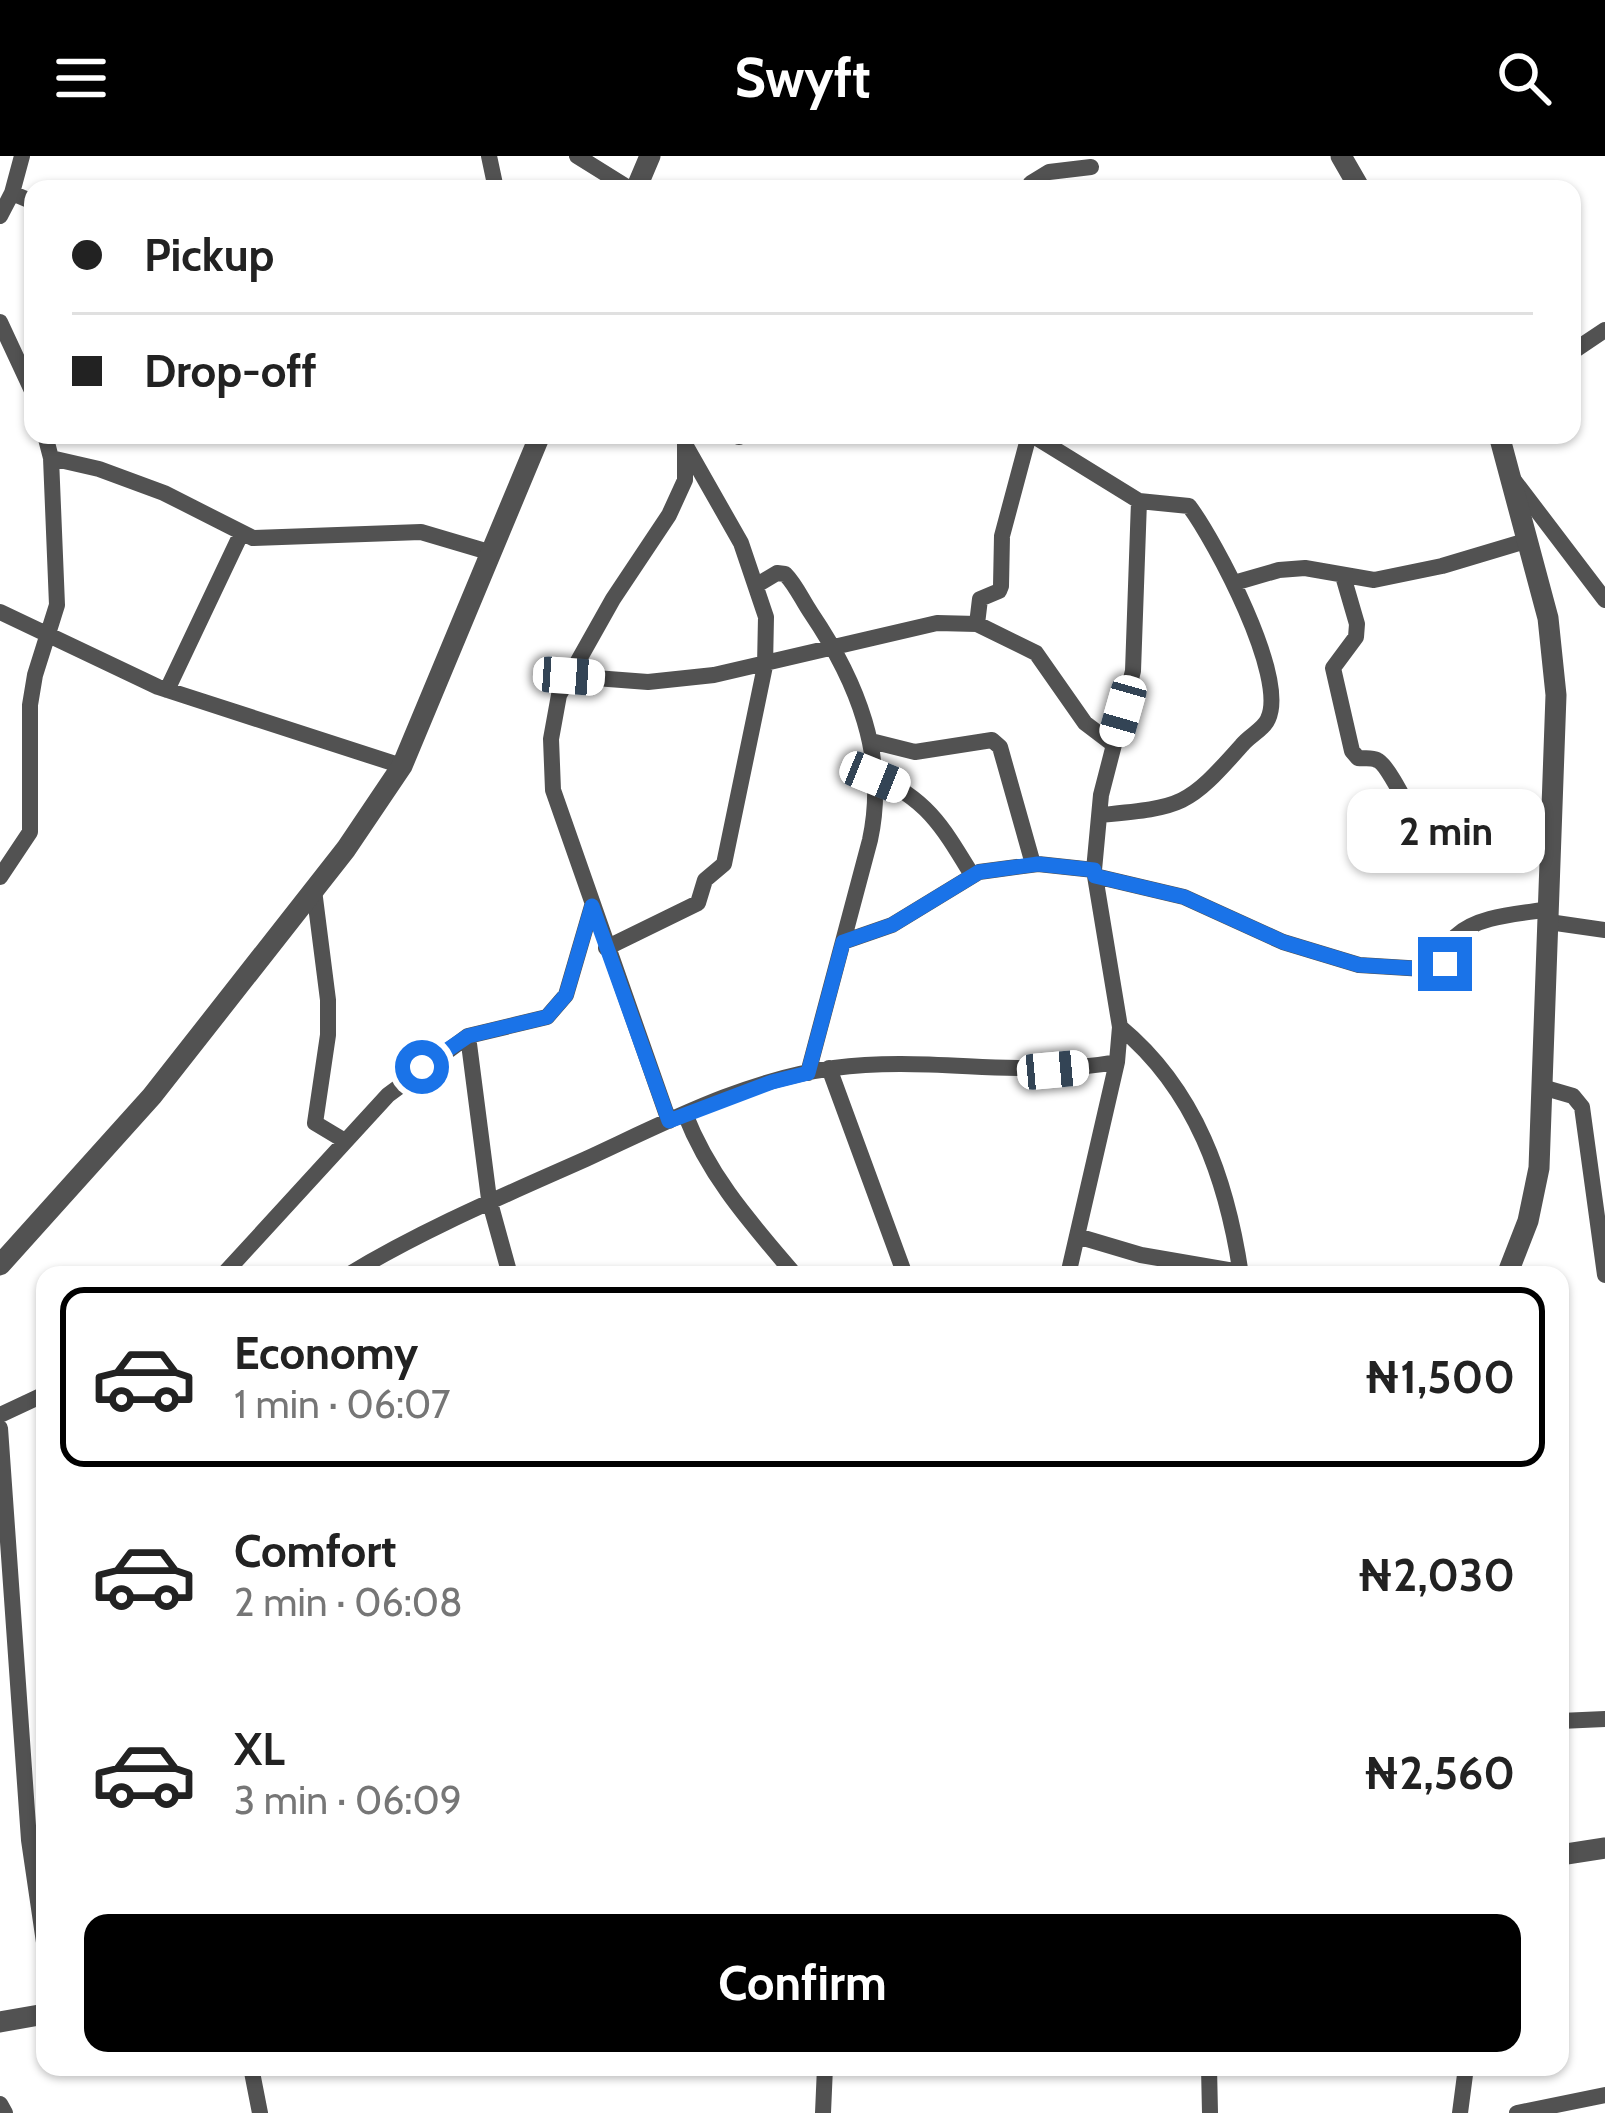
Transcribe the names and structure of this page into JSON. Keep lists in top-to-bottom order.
{
  "page": {
    "header": "Swyft",
    "banner": ["Pickup", "Drop-off"],
    "bubble": "2 min",
    "list": [
      {
        "name": "Economy",
        "note": "1 min · 06:07",
        "value": "₦1,500"
      },
      {
        "name": "Comfort",
        "note": "2 min · 06:08",
        "value": "₦2,030"
      },
      {
        "name": "XL",
        "note": "3 min · 06:09",
        "value": "₦2,560"
      }
    ],
    "buttons": "Confirm"
  }
}
